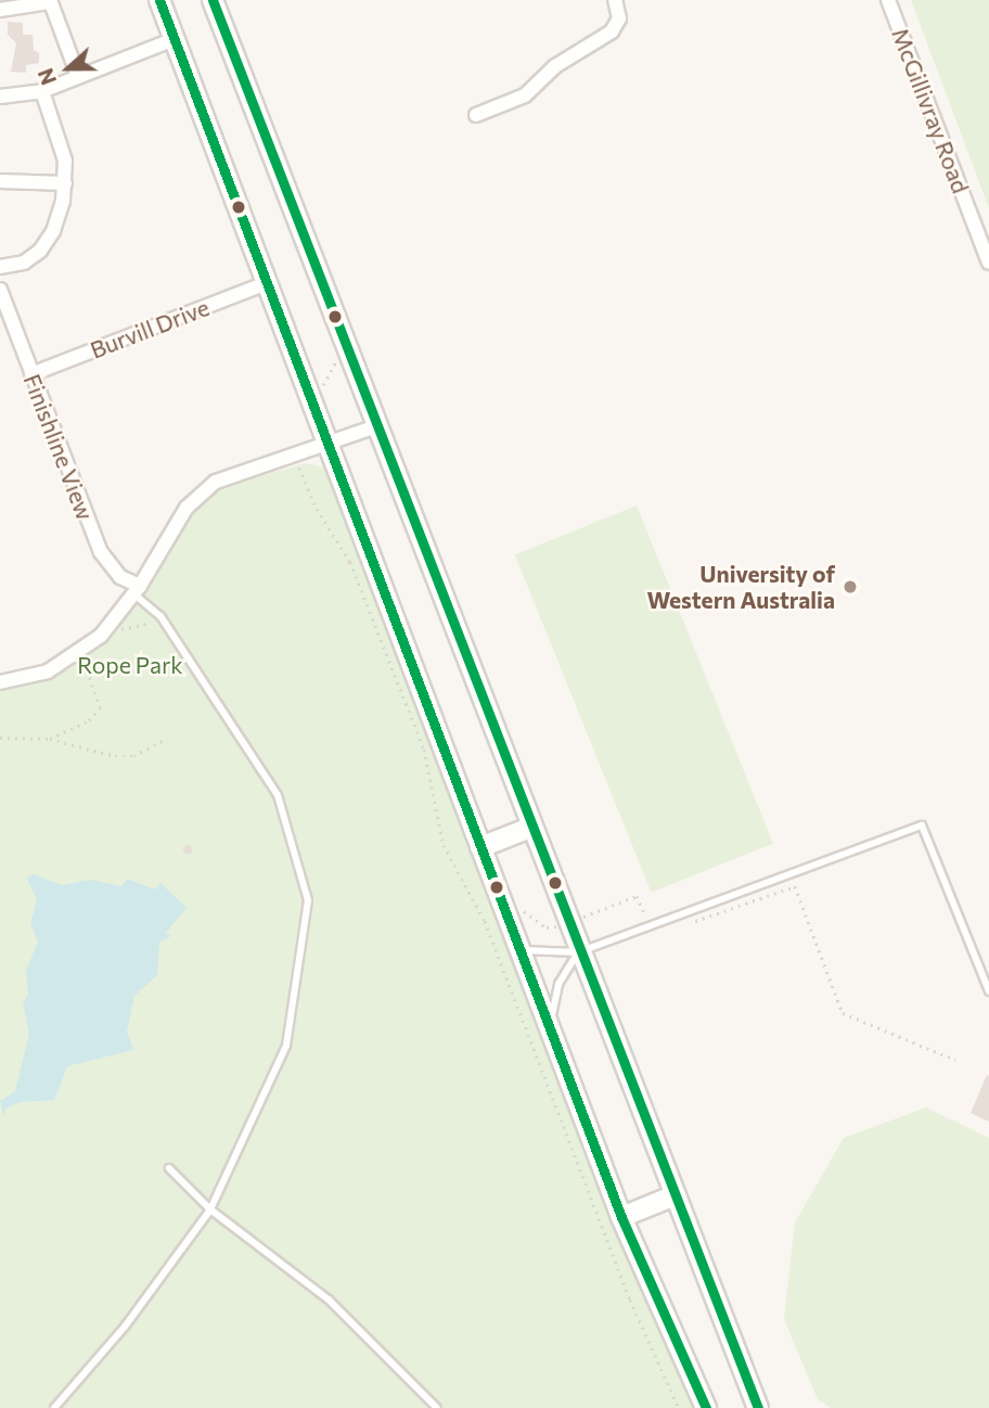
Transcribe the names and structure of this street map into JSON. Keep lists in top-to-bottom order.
{
  "streets": {
    "street": ["McGillivray Road", "Burvill Drive", "Finishline View"]
  },
  "crossings": [
    ["Burvill Drive", "Finishline View"]
  ],
  "parks": ["Rope Park"],
  "places": ["University of Western Australia"],
  "north": "left"
}
